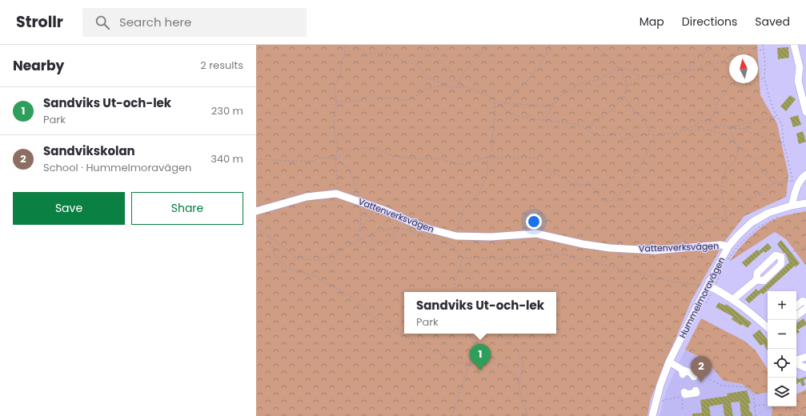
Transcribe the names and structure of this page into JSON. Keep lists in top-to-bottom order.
{
  "streets": {
    "street": ["Vattenverksvägen", "Hummelmoravägen"]
  },
  "crossings": [
    ["Vattenverksvägen", "Hummelmoravägen"]
  ],
  "north": "top",
  "page": {
    "header": "Strollr",
    "search": "Search here",
    "nav": ["Map", "Directions", "Saved"],
    "heading": ["Nearby", "2 results"],
    "list": [
      {
        "mark": "1",
        "name": "Sandviks Ut-och-lek",
        "note": "Park",
        "value": "230 m"
      },
      {
        "mark": "2",
        "name": "Sandvikskolan",
        "note": "School · Hummelmoravägen",
        "value": "340 m"
      }
    ],
    "buttons": ["Save", "Share"],
    "map_buttons": ["+", "−"],
    "popup": ["Sandviks Ut-och-lek", "Park"],
    "pins": ["1", "2"]
  }
}
